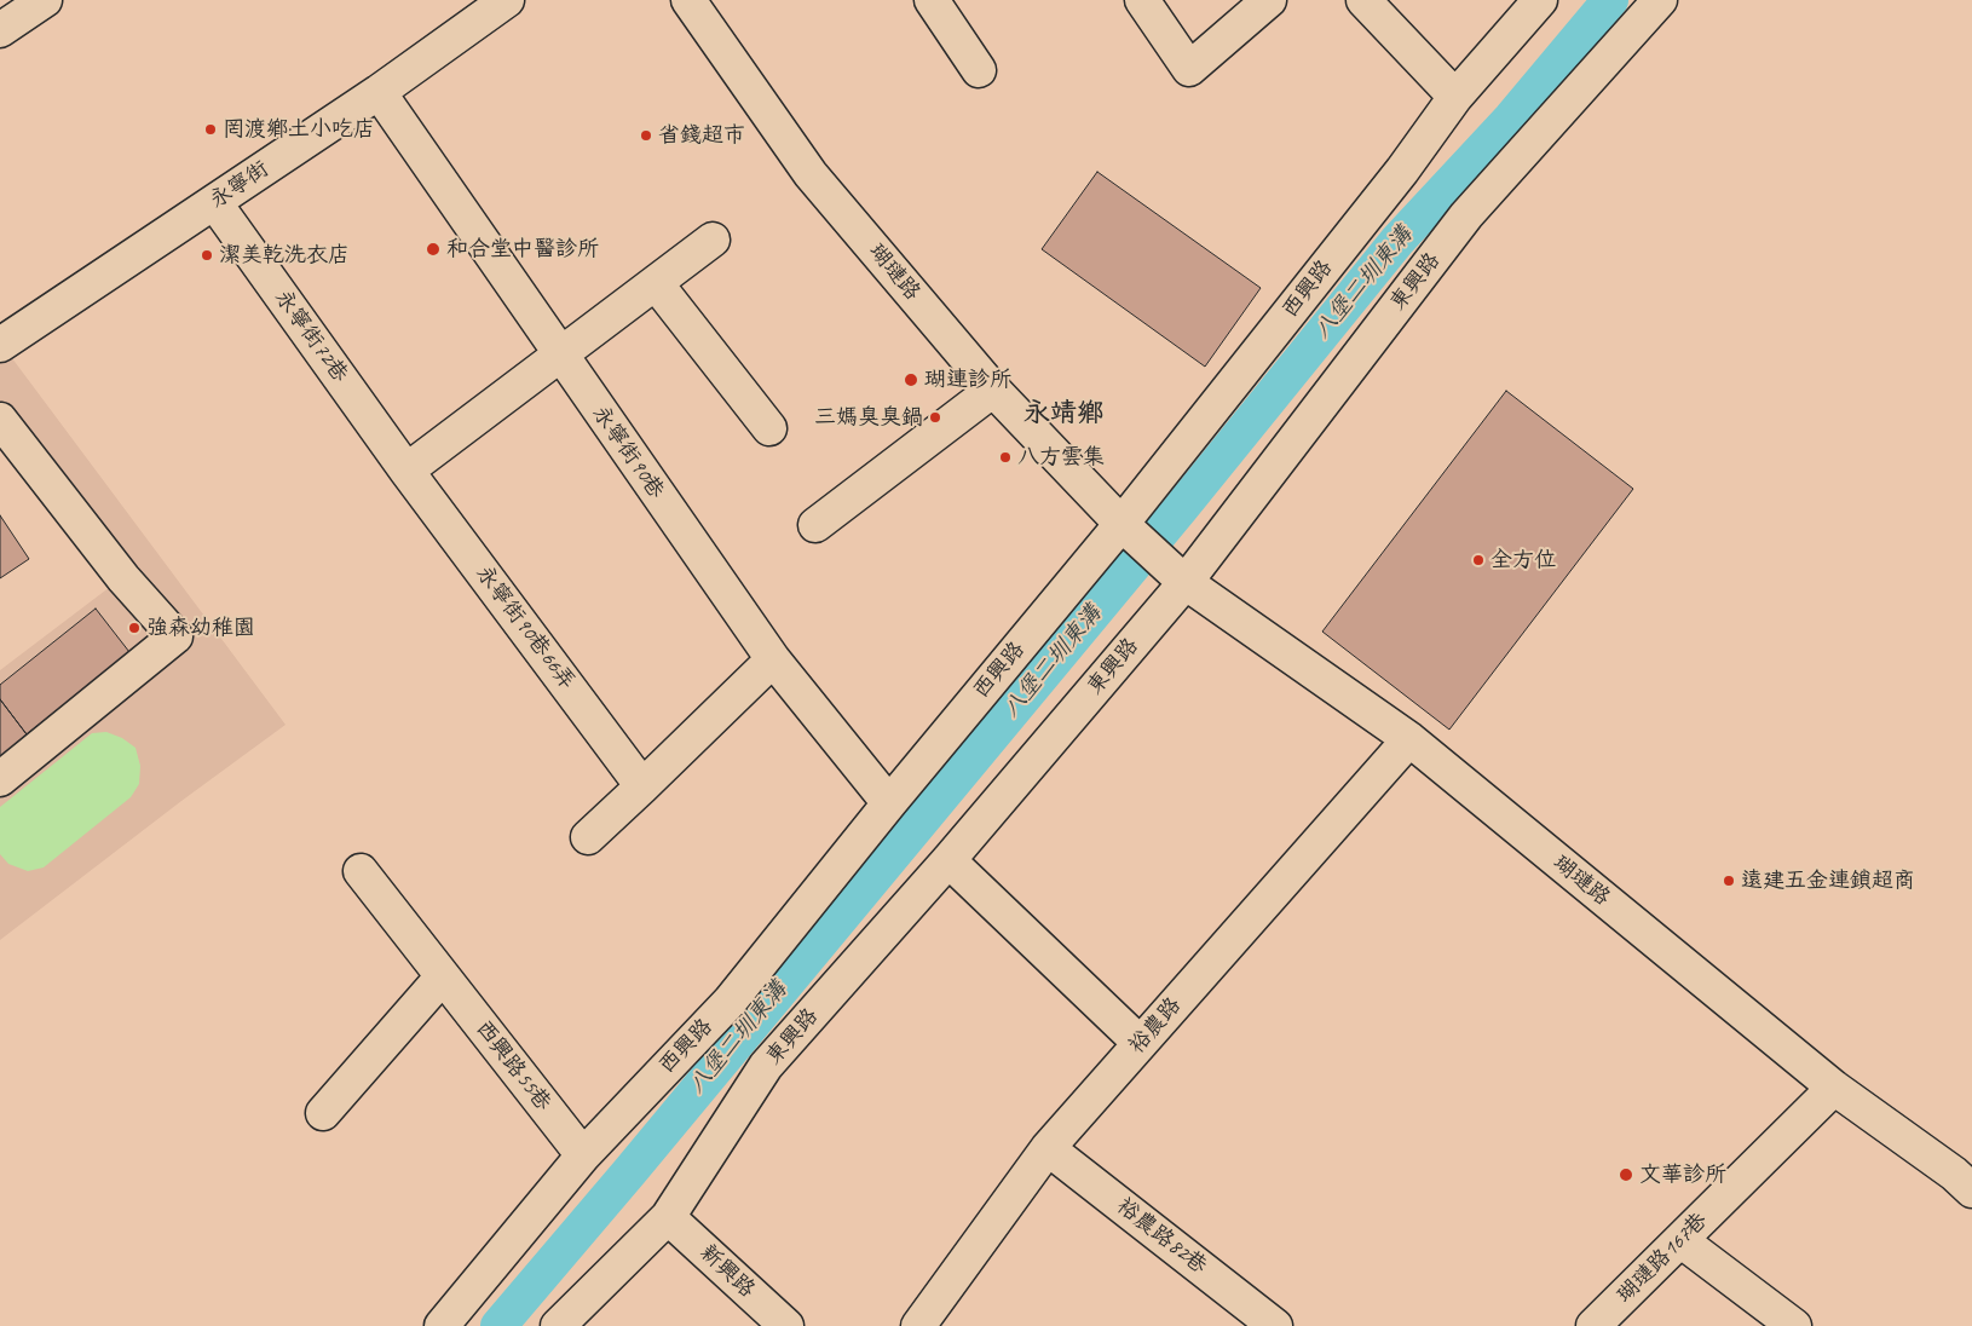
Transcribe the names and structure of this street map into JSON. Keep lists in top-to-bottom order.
{
  "streets": {
    "street": [
      "永寧街",
      "瑚璉路",
      "東興路",
      "西興路",
      "永寧街72巷",
      "永寧街90巷",
      "永寧街90巷66弄",
      "裕農路",
      "西興路55巷",
      "裕農路82巷",
      "瑚璉路167巷",
      "新興路"
    ]
  },
  "crossings": [
    ["永寧街", "永寧街72巷"],
    ["永寧街", "永寧街90巷"],
    ["瑚璉路", "東興路"],
    ["瑚璉路", "西興路"],
    ["瑚璉路", "裕農路"],
    ["瑚璉路", "瑚璉路167巷"],
    ["東興路", "新興路"],
    ["西興路", "永寧街90巷"],
    ["西興路", "西興路55巷"],
    ["永寧街72巷", "永寧街90巷66弄"],
    ["裕農路", "裕農路82巷"]
  ],
  "districts": ["永靖鄉"],
  "water": ["八堡二圳東溝"],
  "places": [
    "罔渡鄉土小吃店",
    "省錢超市",
    "和合堂中醫診所",
    "潔美乾洗衣店",
    "瑚連診所",
    "三媽臭臭鍋",
    "八方雲集",
    "全方位",
    "強森幼稚園",
    "遠建五金連鎖超商",
    "文華診所"
  ]
}
